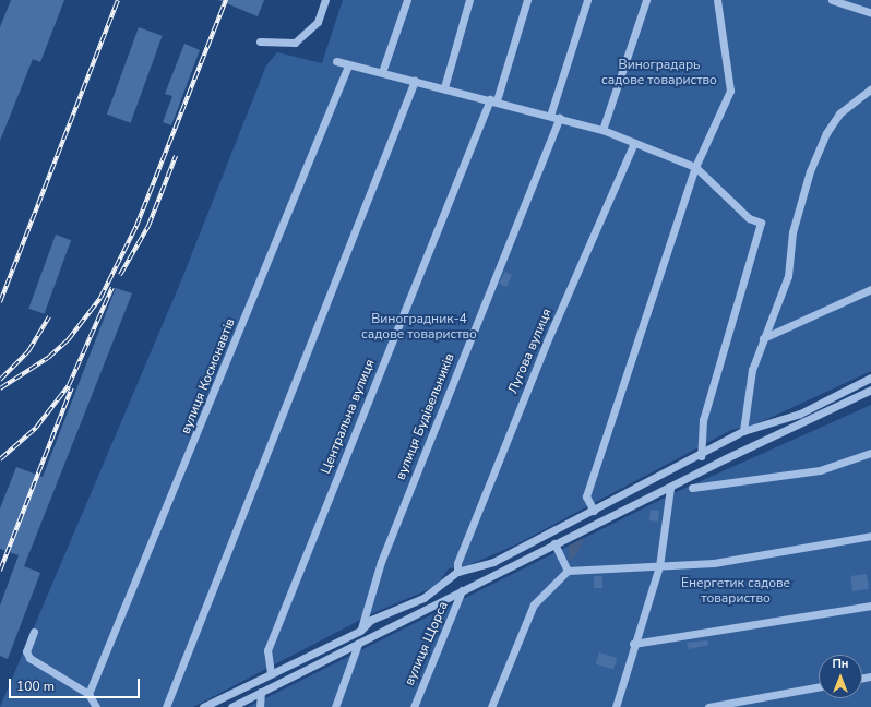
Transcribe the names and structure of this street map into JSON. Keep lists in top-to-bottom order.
{
  "streets": {
    "lane": [
      "Лугова вулиця",
      "вулиця Космонавтів",
      "Центральна вулиця",
      "вулиця Будівельників",
      "вулиця Щорса"
    ]
  },
  "parks": ["Виноградарь садове товариство", "Виноградник-4 садове товариство", "Енергетик садове товариство"],
  "scale_bar": "100 m",
  "north": "top"
}
